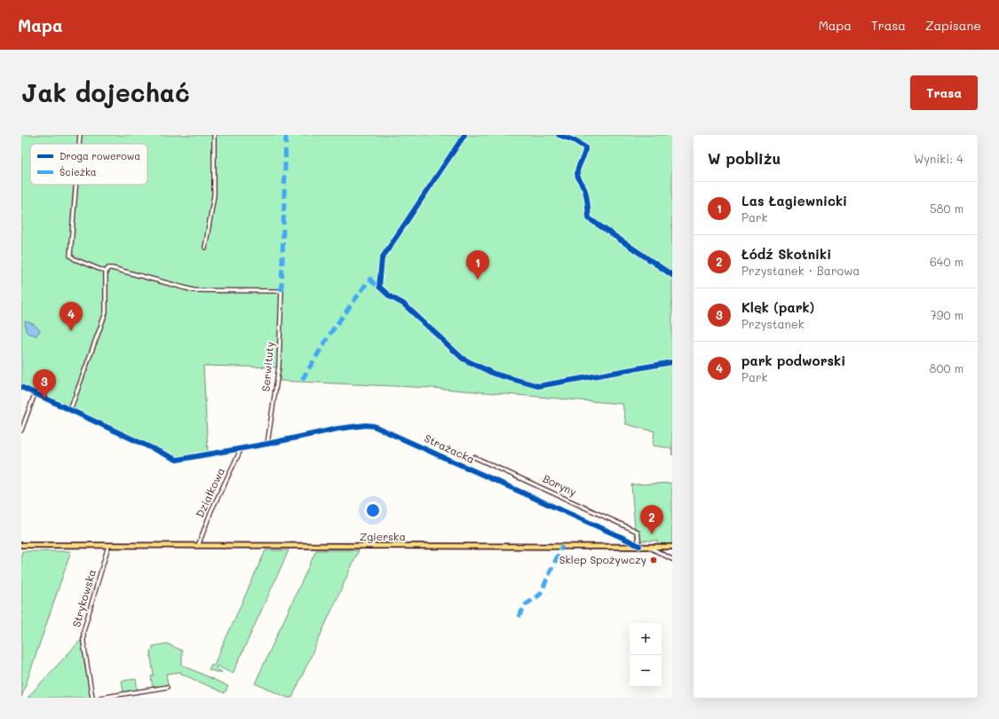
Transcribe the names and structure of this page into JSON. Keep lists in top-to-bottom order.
{
  "streets": {
    "main road": ["Zgierska"],
    "street": [
      "Serwituty",
      "Strażacka",
      "Boryny",
      "Działkowa",
      "Strykowska"
    ]
  },
  "crossings": [
    ["Serwituty", "Strażacka"],
    ["Strażacka", "Boryny"],
    ["Strażacka", "Działkowa"],
    ["Strażacka", "Zgierska"],
    ["Boryny", "Zgierska"],
    ["Działkowa", "Zgierska"],
    ["Zgierska", "Strykowska"]
  ],
  "places": ["Sklep Spożywczy"],
  "legend": ["Droga rowerowa", "Ścieżka"],
  "page": {
    "header": "Mapa",
    "nav": ["Mapa", "Trasa", "Zapisane"],
    "buttons": "Trasa",
    "title": "Jak dojechać",
    "heading": ["W pobliżu", "Wyniki: 4"],
    "list": [
      {
        "mark": "1",
        "name": "Las Łagiewnicki",
        "note": "Park",
        "value": "580 m"
      },
      {
        "mark": "2",
        "name": "Łódź Skotniki",
        "note": "Przystanek · Barowa",
        "value": "640 m"
      },
      {
        "mark": "3",
        "name": "Klęk (park)",
        "note": "Przystanek",
        "value": "790 m"
      },
      {
        "mark": "4",
        "name": "park podworski",
        "note": "Park",
        "value": "800 m"
      }
    ],
    "pins": [
      "1",
      "4",
      "3",
      "2"
    ],
    "map_buttons": ["+", "−"]
  }
}
